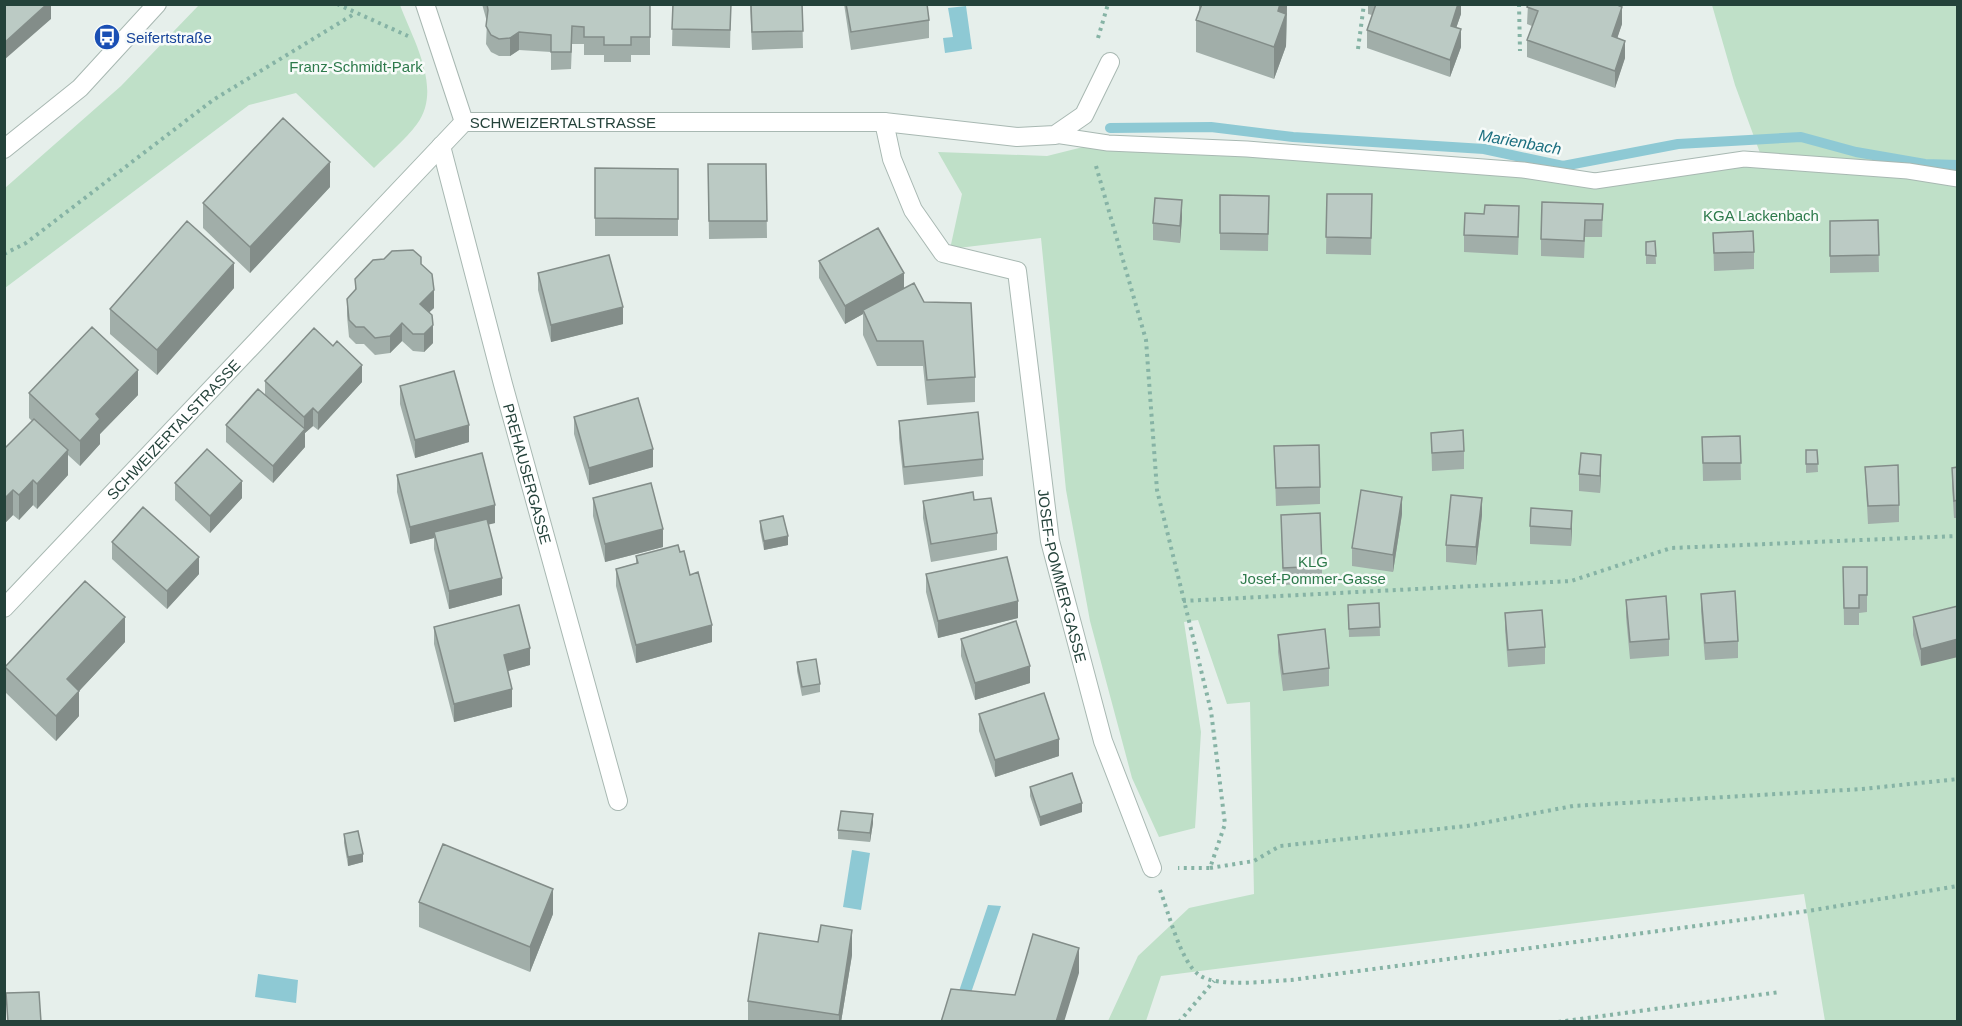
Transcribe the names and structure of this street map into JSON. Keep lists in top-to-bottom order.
{
  "streets": {
    "street": ["SCHWEIZERTALSTRASSE", "PREHAUSERGASSE", "JOSEF-POMMER-GASSE"]
  },
  "crossings": [
    ["SCHWEIZERTALSTRASSE", "PREHAUSERGASSE"],
    ["SCHWEIZERTALSTRASSE", "JOSEF-POMMER-GASSE"]
  ],
  "water": ["Marienbach"],
  "parks": ["Franz-Schmidt-Park", "KGA Lackenbach", "KLG Josef-Pommer-Gasse"],
  "places": {
    "bus stop": ["Seifertstraße"]
  }
}
